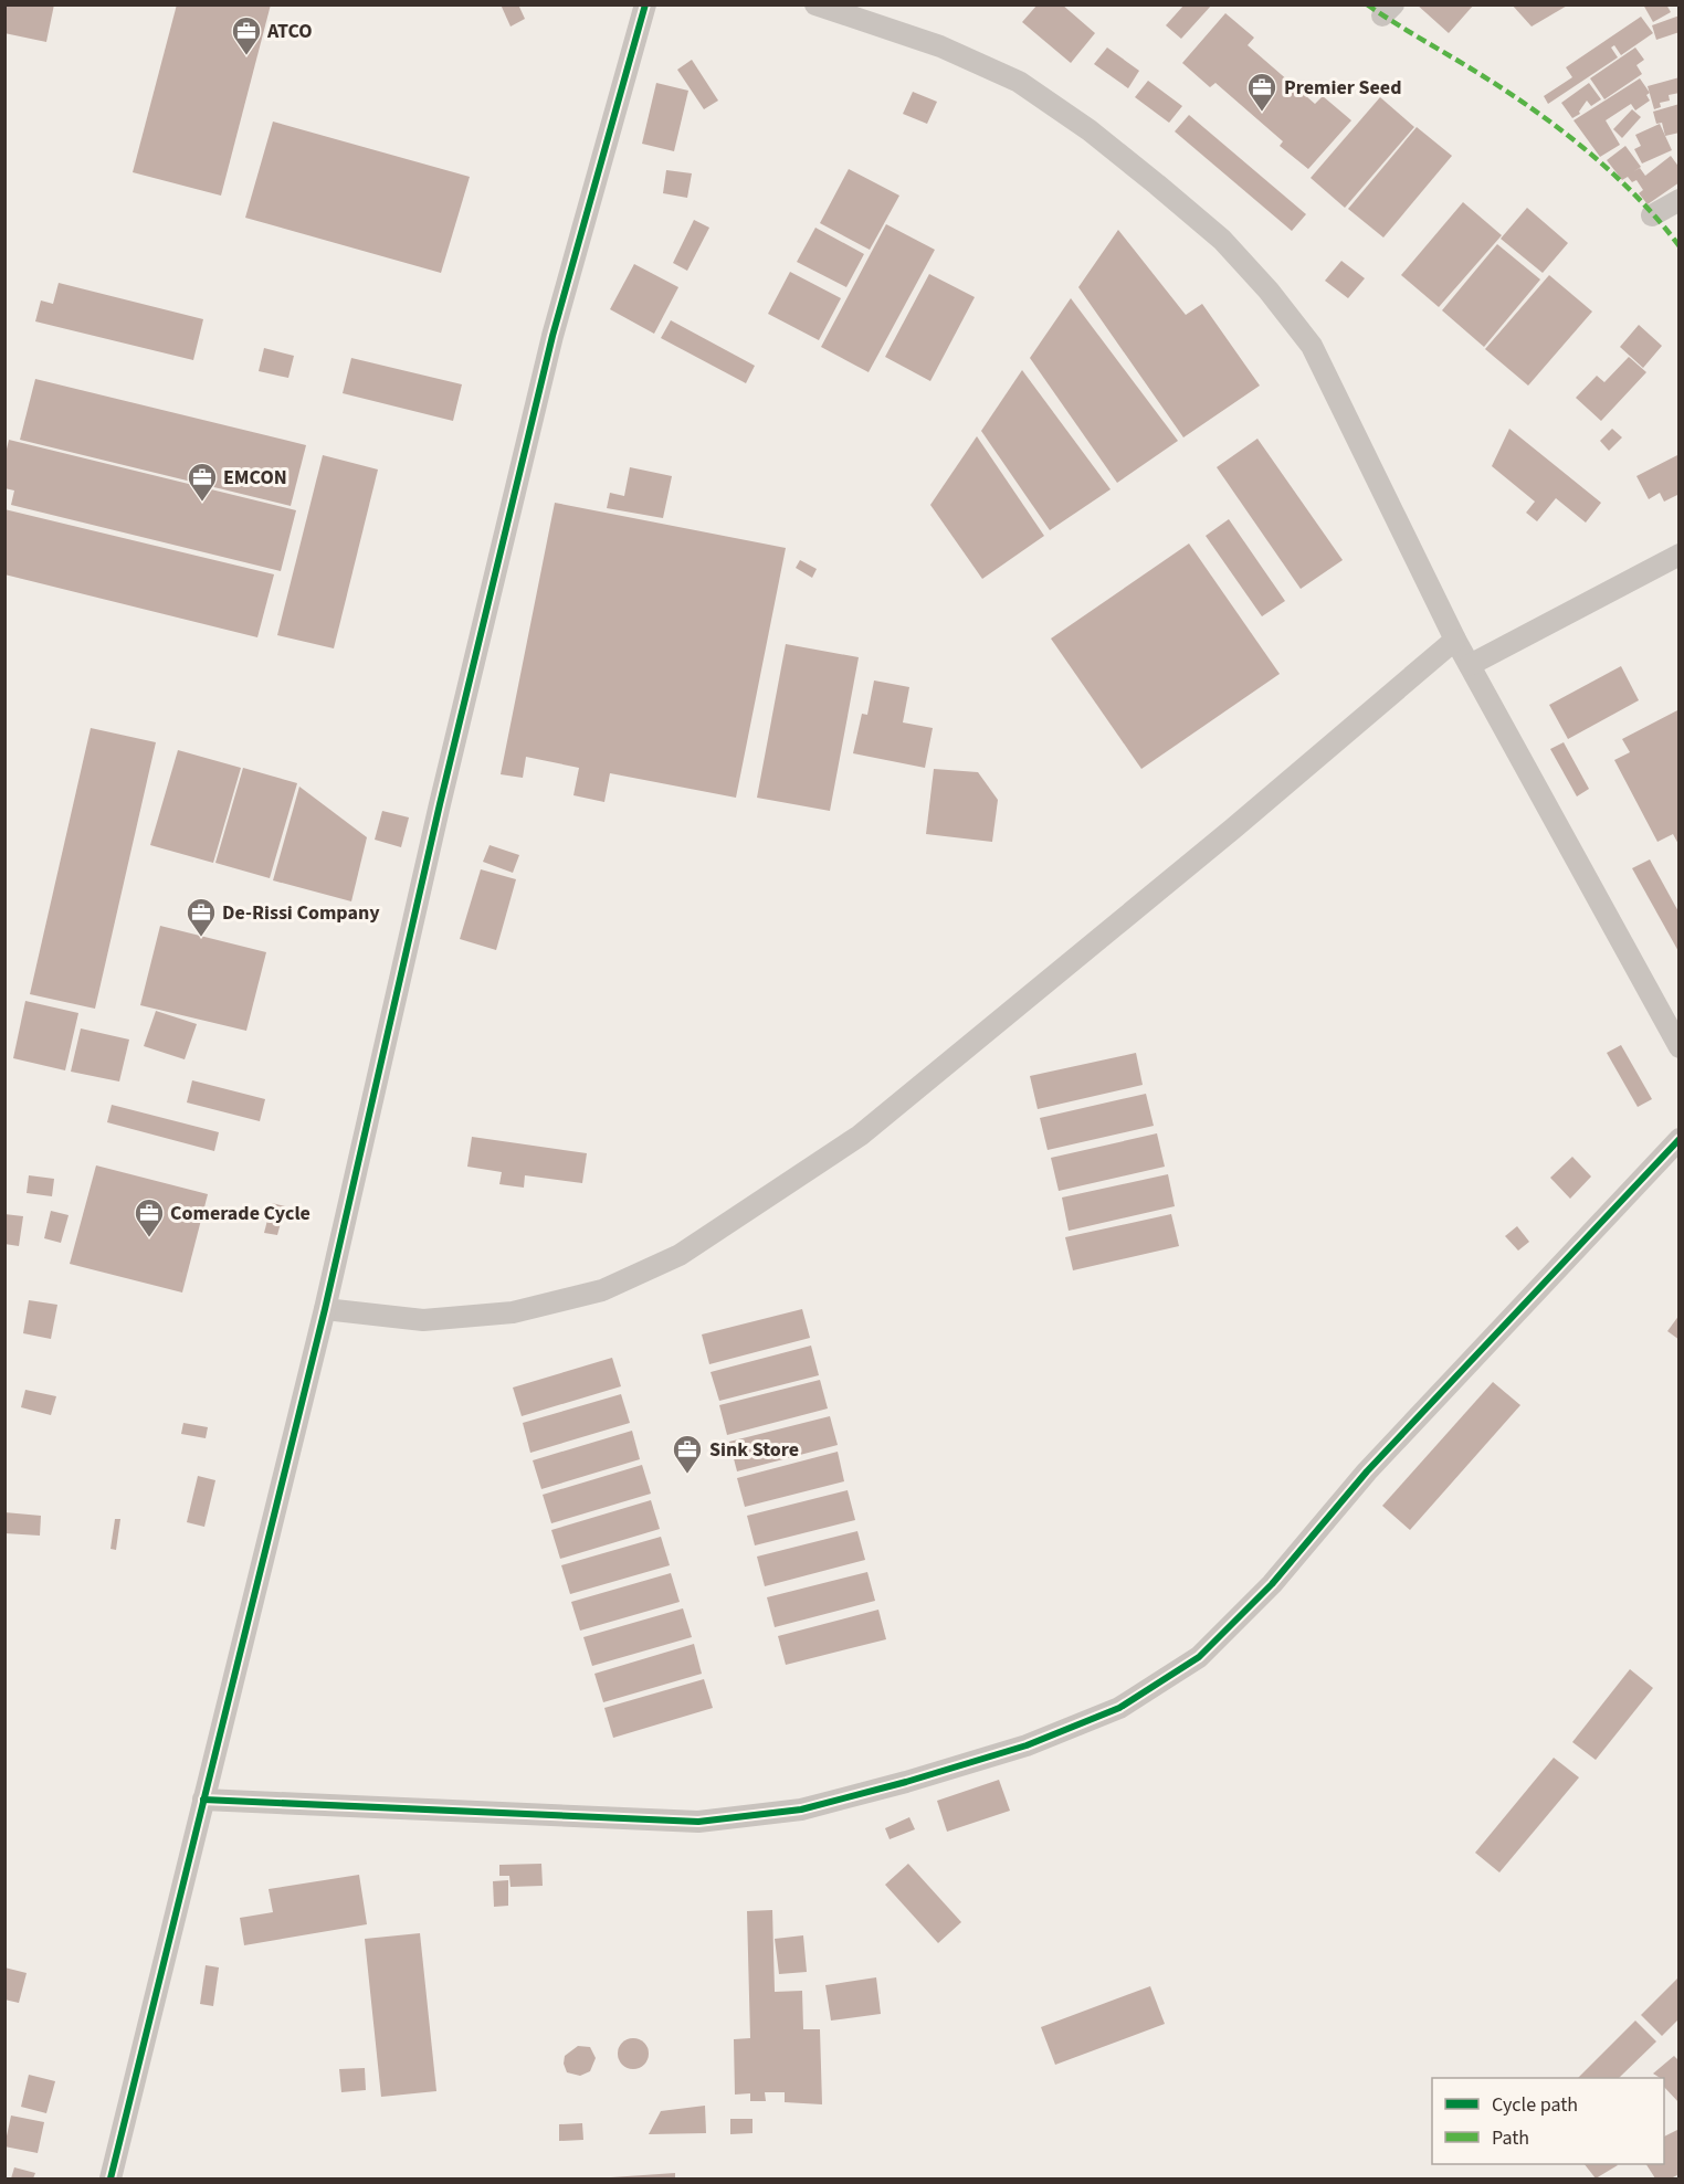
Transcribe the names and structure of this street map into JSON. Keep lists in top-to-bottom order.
{
  "places": {
    "office": [
      "ATCO",
      "Premier Seed",
      "EMCON",
      "De-Rissi Company",
      "Comerade Cycle",
      "Sink Store"
    ]
  },
  "legend": ["Cycle path", "Path"]
}
